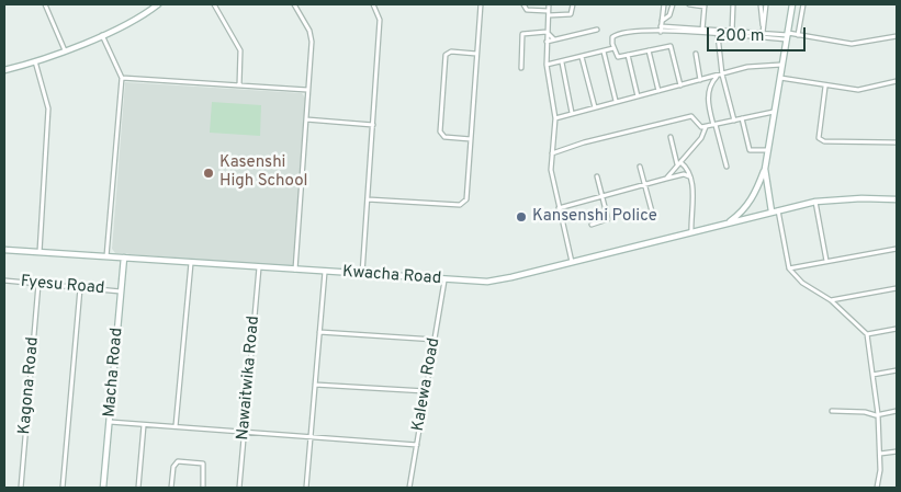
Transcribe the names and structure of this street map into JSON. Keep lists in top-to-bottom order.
{
  "streets": {
    "main road": ["Kwacha Road", "Macha Road"],
    "street": [
      "Fyesu Road",
      "Nawaitwika Road",
      "Kalewa Road",
      "Kagona Road"
    ]
  },
  "crossings": [
    ["Kwacha Road", "Macha Road"],
    ["Kwacha Road", "Nawaitwika Road"],
    ["Kwacha Road", "Kalewa Road"],
    ["Fyesu Road", "Macha Road"],
    ["Fyesu Road", "Kagona Road"]
  ],
  "places": ["Kasenshi High School", "Kansenshi Police"],
  "scale_bar": "200 m"
}
